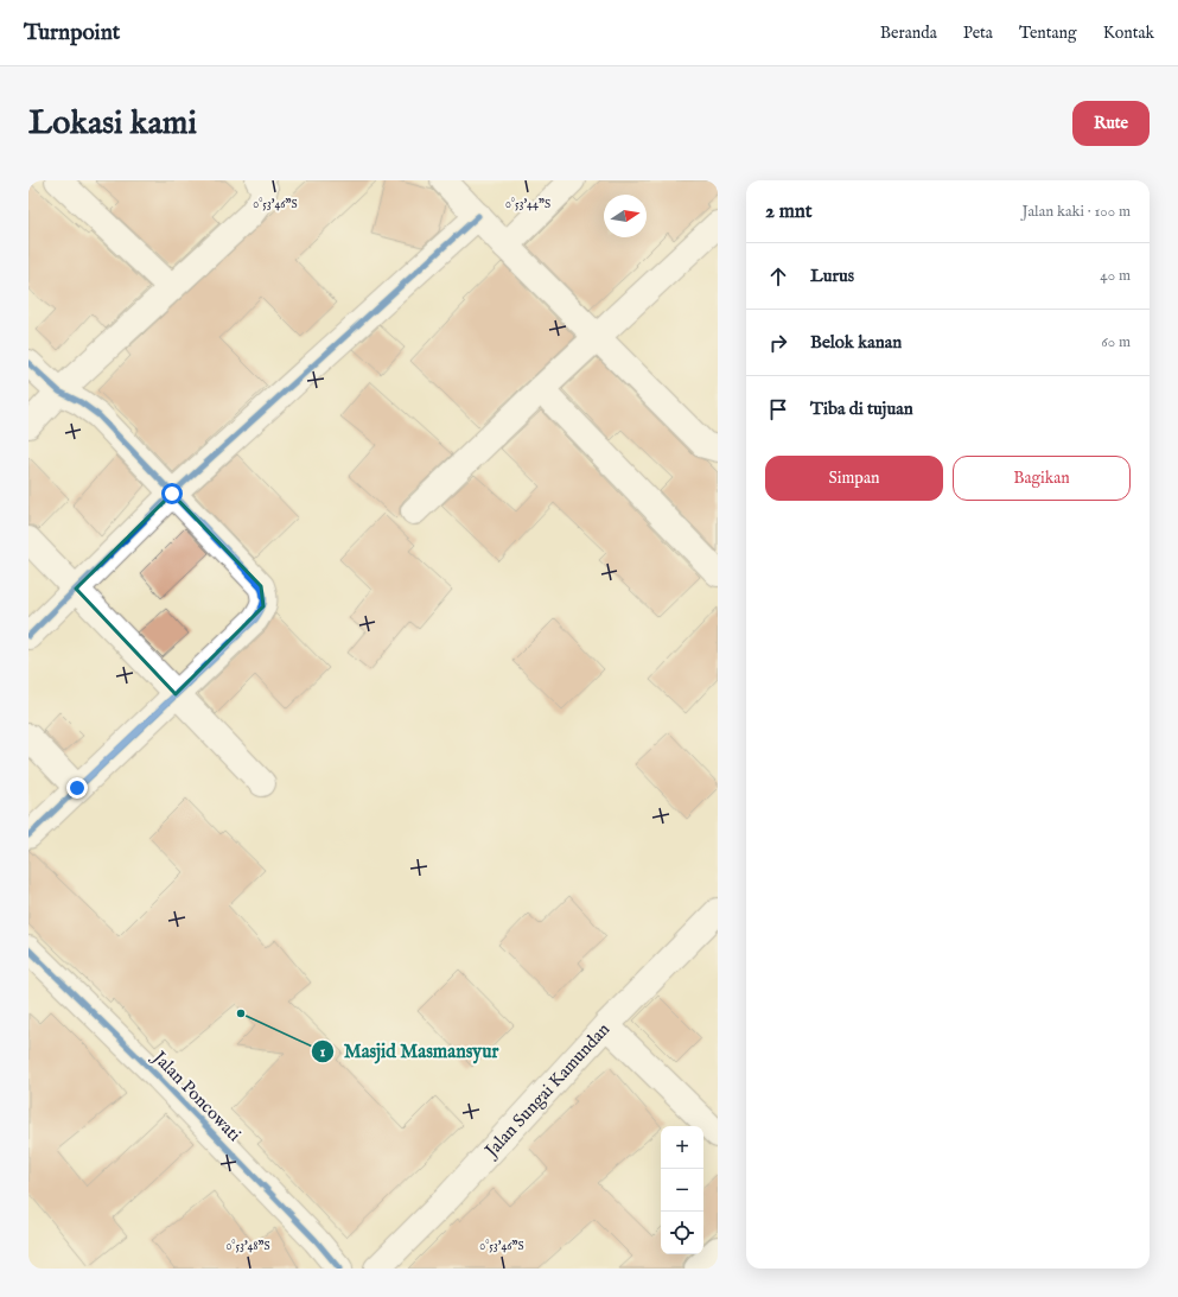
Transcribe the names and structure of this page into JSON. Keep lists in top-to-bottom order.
{
  "streets": {
    "main road": ["Jalan Sungai Kamundan", "Jalan Poncowati"]
  },
  "places": ["Masjid Masmansyur"],
  "north": "right",
  "page": {
    "header": "Turnpoint",
    "nav": [
      "Beranda",
      "Peta",
      "Tentang",
      "Kontak"
    ],
    "buttons": [
      "Rute",
      ["Simpan", "Bagikan"]
    ],
    "title": "Lokasi kami",
    "heading": ["2 mnt", "Jalan kaki · 100 m"],
    "list": [
      ["Lurus", "40 m"],
      ["Belok kanan", "60 m"],
      "Tiba di tujuan"
    ],
    "map_buttons": ["+", "−"]
  },
  "coordinates": ["0°53'46\"S", "0°53'44\"S", "0°53'48\"S"]
}
